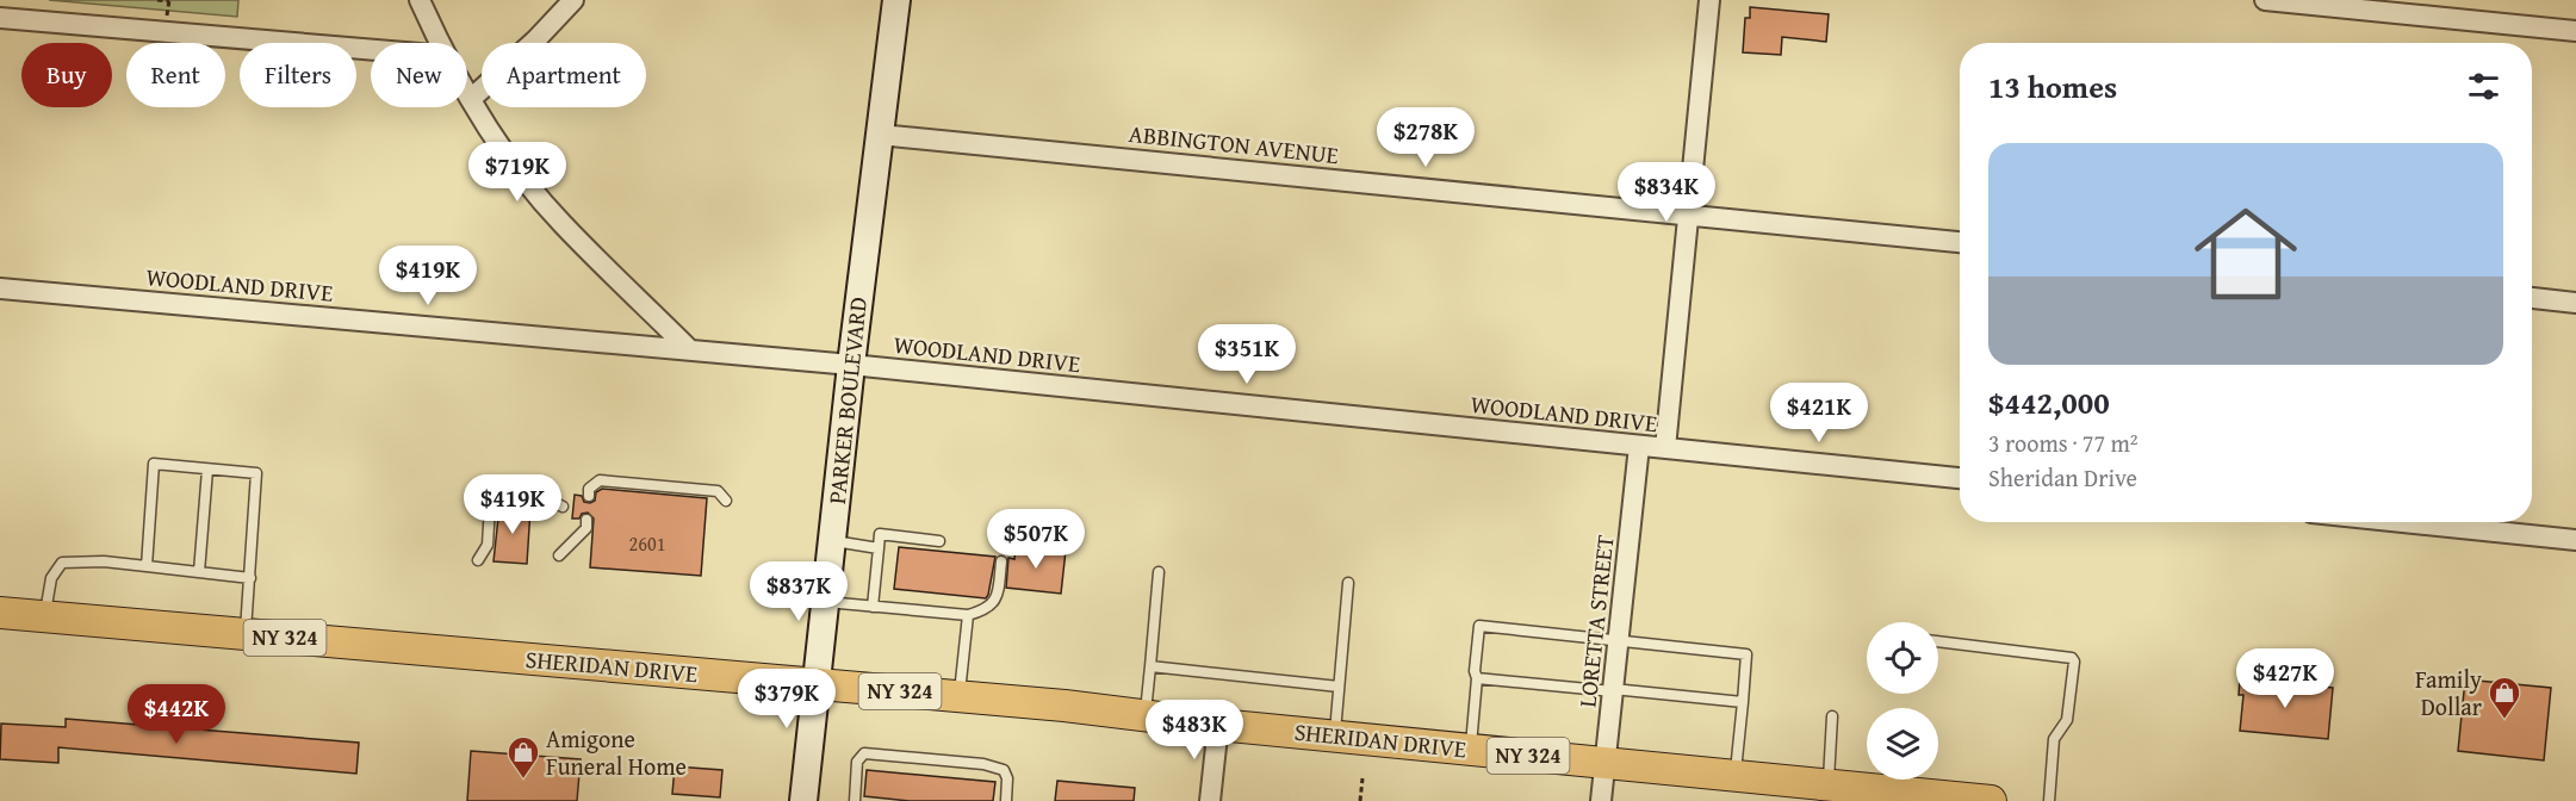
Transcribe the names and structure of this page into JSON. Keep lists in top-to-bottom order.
{
  "streets": {
    "main road": ["NY 324", "SHERIDAN DRIVE"],
    "street": [
      "ABBINGTON AVENUE",
      "WOODLAND DRIVE",
      "PARKER BOULEVARD",
      "LORETTA STREET"
    ]
  },
  "crossings": [
    ["ABBINGTON AVENUE", "PARKER BOULEVARD"],
    ["WOODLAND DRIVE", "PARKER BOULEVARD"],
    ["WOODLAND DRIVE", "LORETTA STREET"],
    ["PARKER BOULEVARD", "SHERIDAN DRIVE"],
    ["LORETTA STREET", "SHERIDAN DRIVE"]
  ],
  "places": {
    "shop": ["Family Dollar", "Amigone Funeral Home"]
  },
  "house_numbers": ["2601"],
  "page": {
    "chip": [
      "Buy",
      "Rent",
      "Filters",
      "New",
      "Apartment"
    ],
    "heading": "13 homes",
    "price": [
      "$278K",
      "$719K",
      "$834K",
      "$419K",
      "$351K",
      "$421K",
      "$419K",
      "$507K",
      "$837K",
      "$427K",
      "$379K",
      "$442K",
      "$483K"
    ],
    "list": [
      {
        "name": "$442,000",
        "note": "3 rooms · 77 m² · Sheridan Drive"
      }
    ]
  }
}
